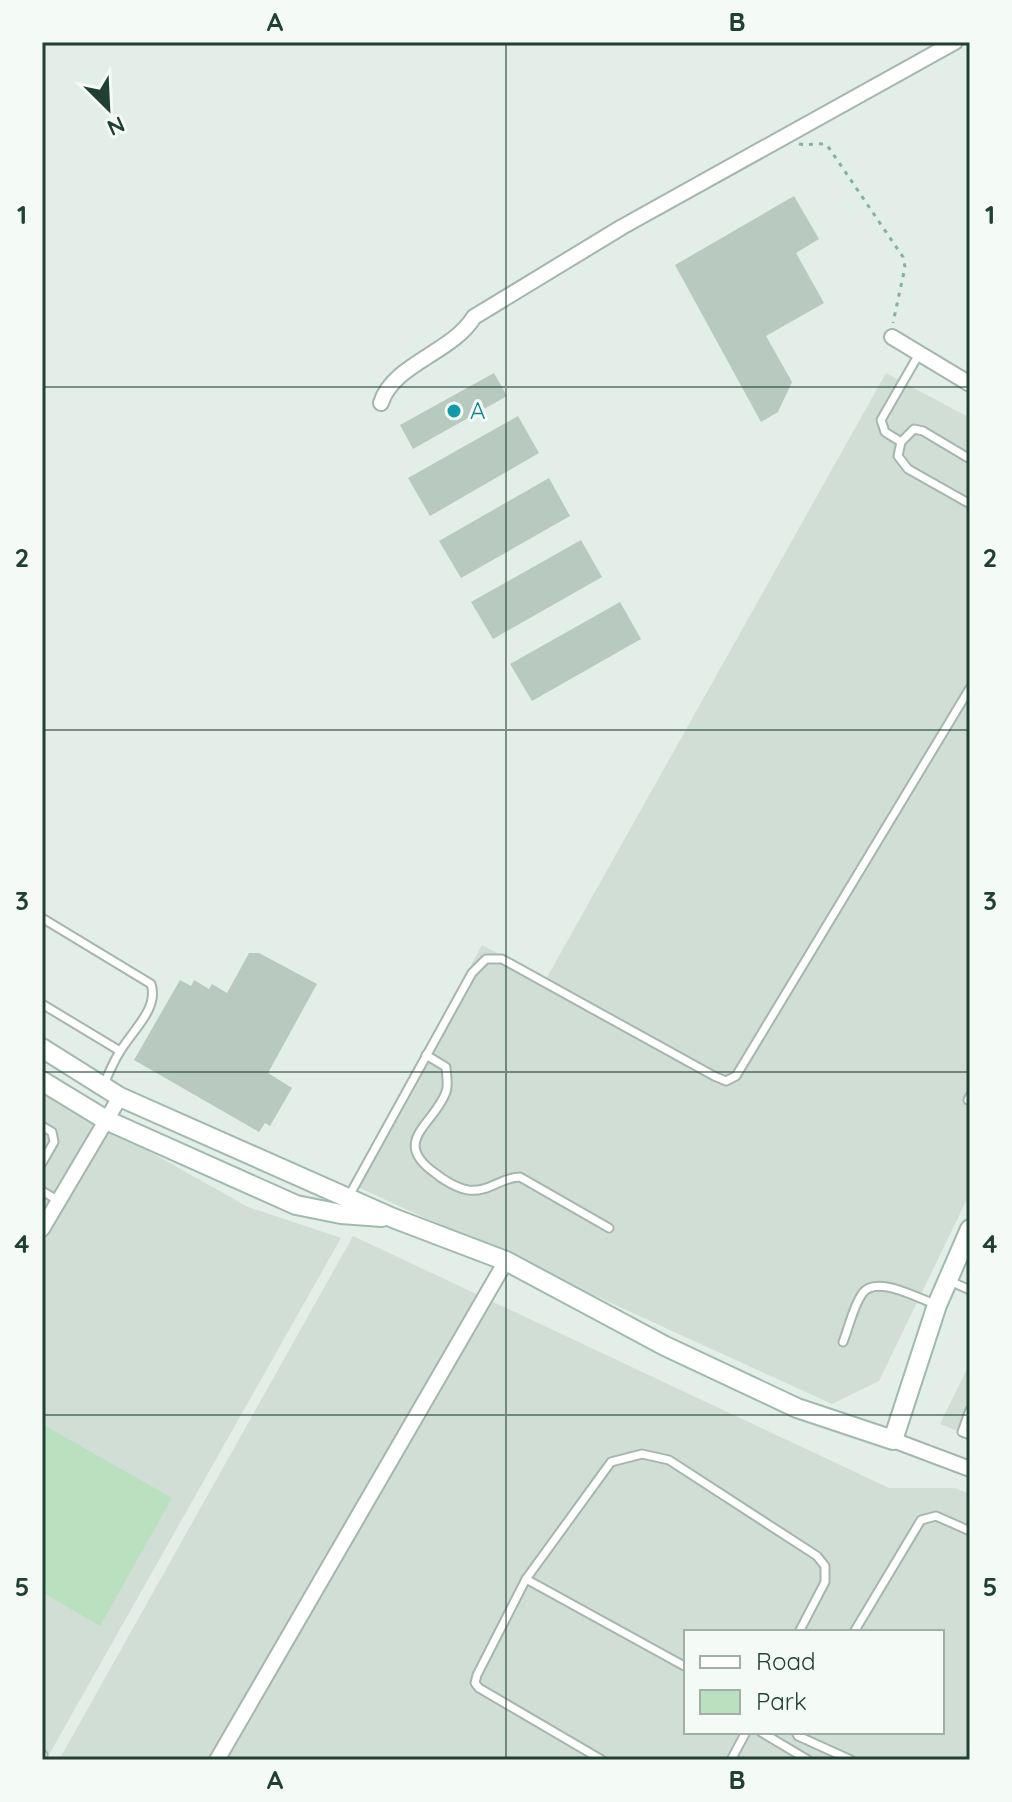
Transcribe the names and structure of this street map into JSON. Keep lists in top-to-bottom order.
{
  "places": ["A"],
  "legend": ["Road", "Park"],
  "north": "bottom right",
  "grid": {
    "columns": ["A", "B"],
    "rows": [
      "1",
      "2",
      "3",
      "4",
      "5"
    ]
  }
}
